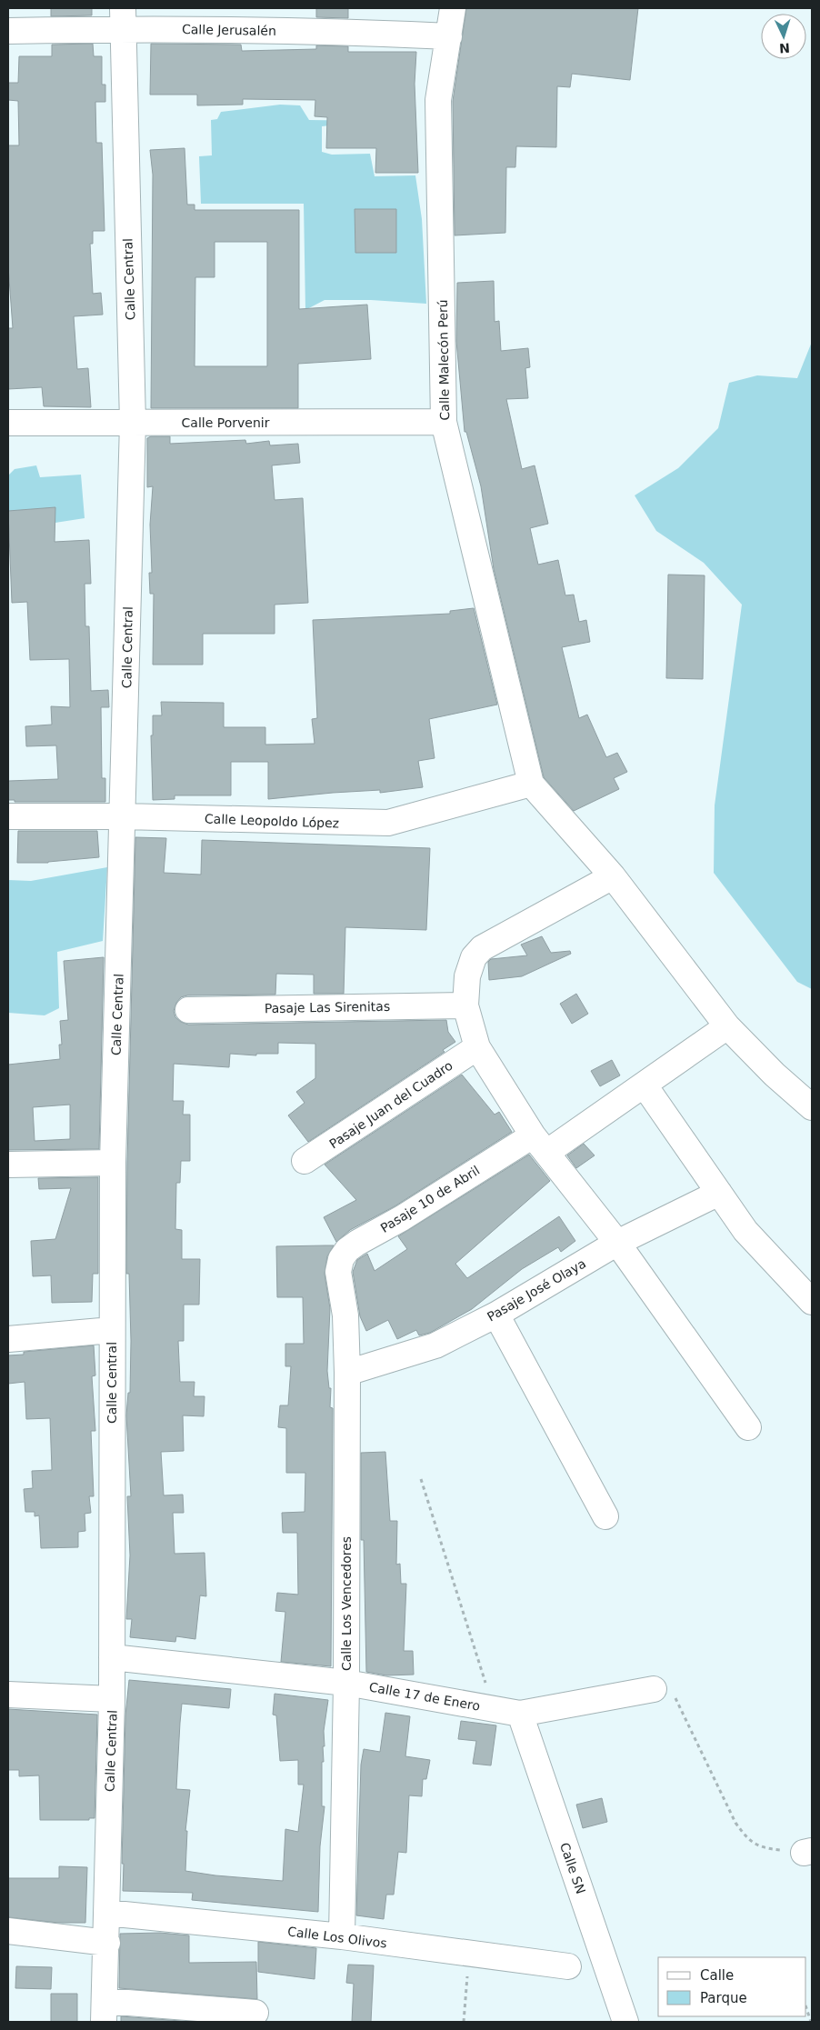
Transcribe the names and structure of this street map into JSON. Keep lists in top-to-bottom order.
{
  "streets": {
    "street": [
      "Calle Jerusalén",
      "Calle Central",
      "Calle Malecón Perú",
      "Calle Porvenir",
      "Calle Leopoldo López",
      "Pasaje Las Sirenitas",
      "Pasaje Juan del Cuadro",
      "Pasaje 10 de Abril",
      "Pasaje José Olaya",
      "Calle Los Vencedores",
      "Calle 17 de Enero",
      "Calle SN",
      "Calle Los Olivos"
    ]
  },
  "crossings": [
    ["Calle Jerusalén", "Calle Central"],
    ["Calle Jerusalén", "Calle Malecón Perú"],
    ["Calle Central", "Calle Porvenir"],
    ["Calle Central", "Calle Leopoldo López"],
    ["Calle Central", "Calle 17 de Enero"],
    ["Calle Central", "Calle Los Olivos"],
    ["Calle Malecón Perú", "Calle Porvenir"],
    ["Calle Malecón Perú", "Calle Leopoldo López"],
    ["Pasaje 10 de Abril", "Calle Los Vencedores"],
    ["Pasaje José Olaya", "Calle Los Vencedores"],
    ["Calle Los Vencedores", "Calle 17 de Enero"],
    ["Calle Los Vencedores", "Calle Los Olivos"],
    ["Calle 17 de Enero", "Calle SN"]
  ],
  "legend": ["Calle", "Parque"],
  "north": "bottom"
}
